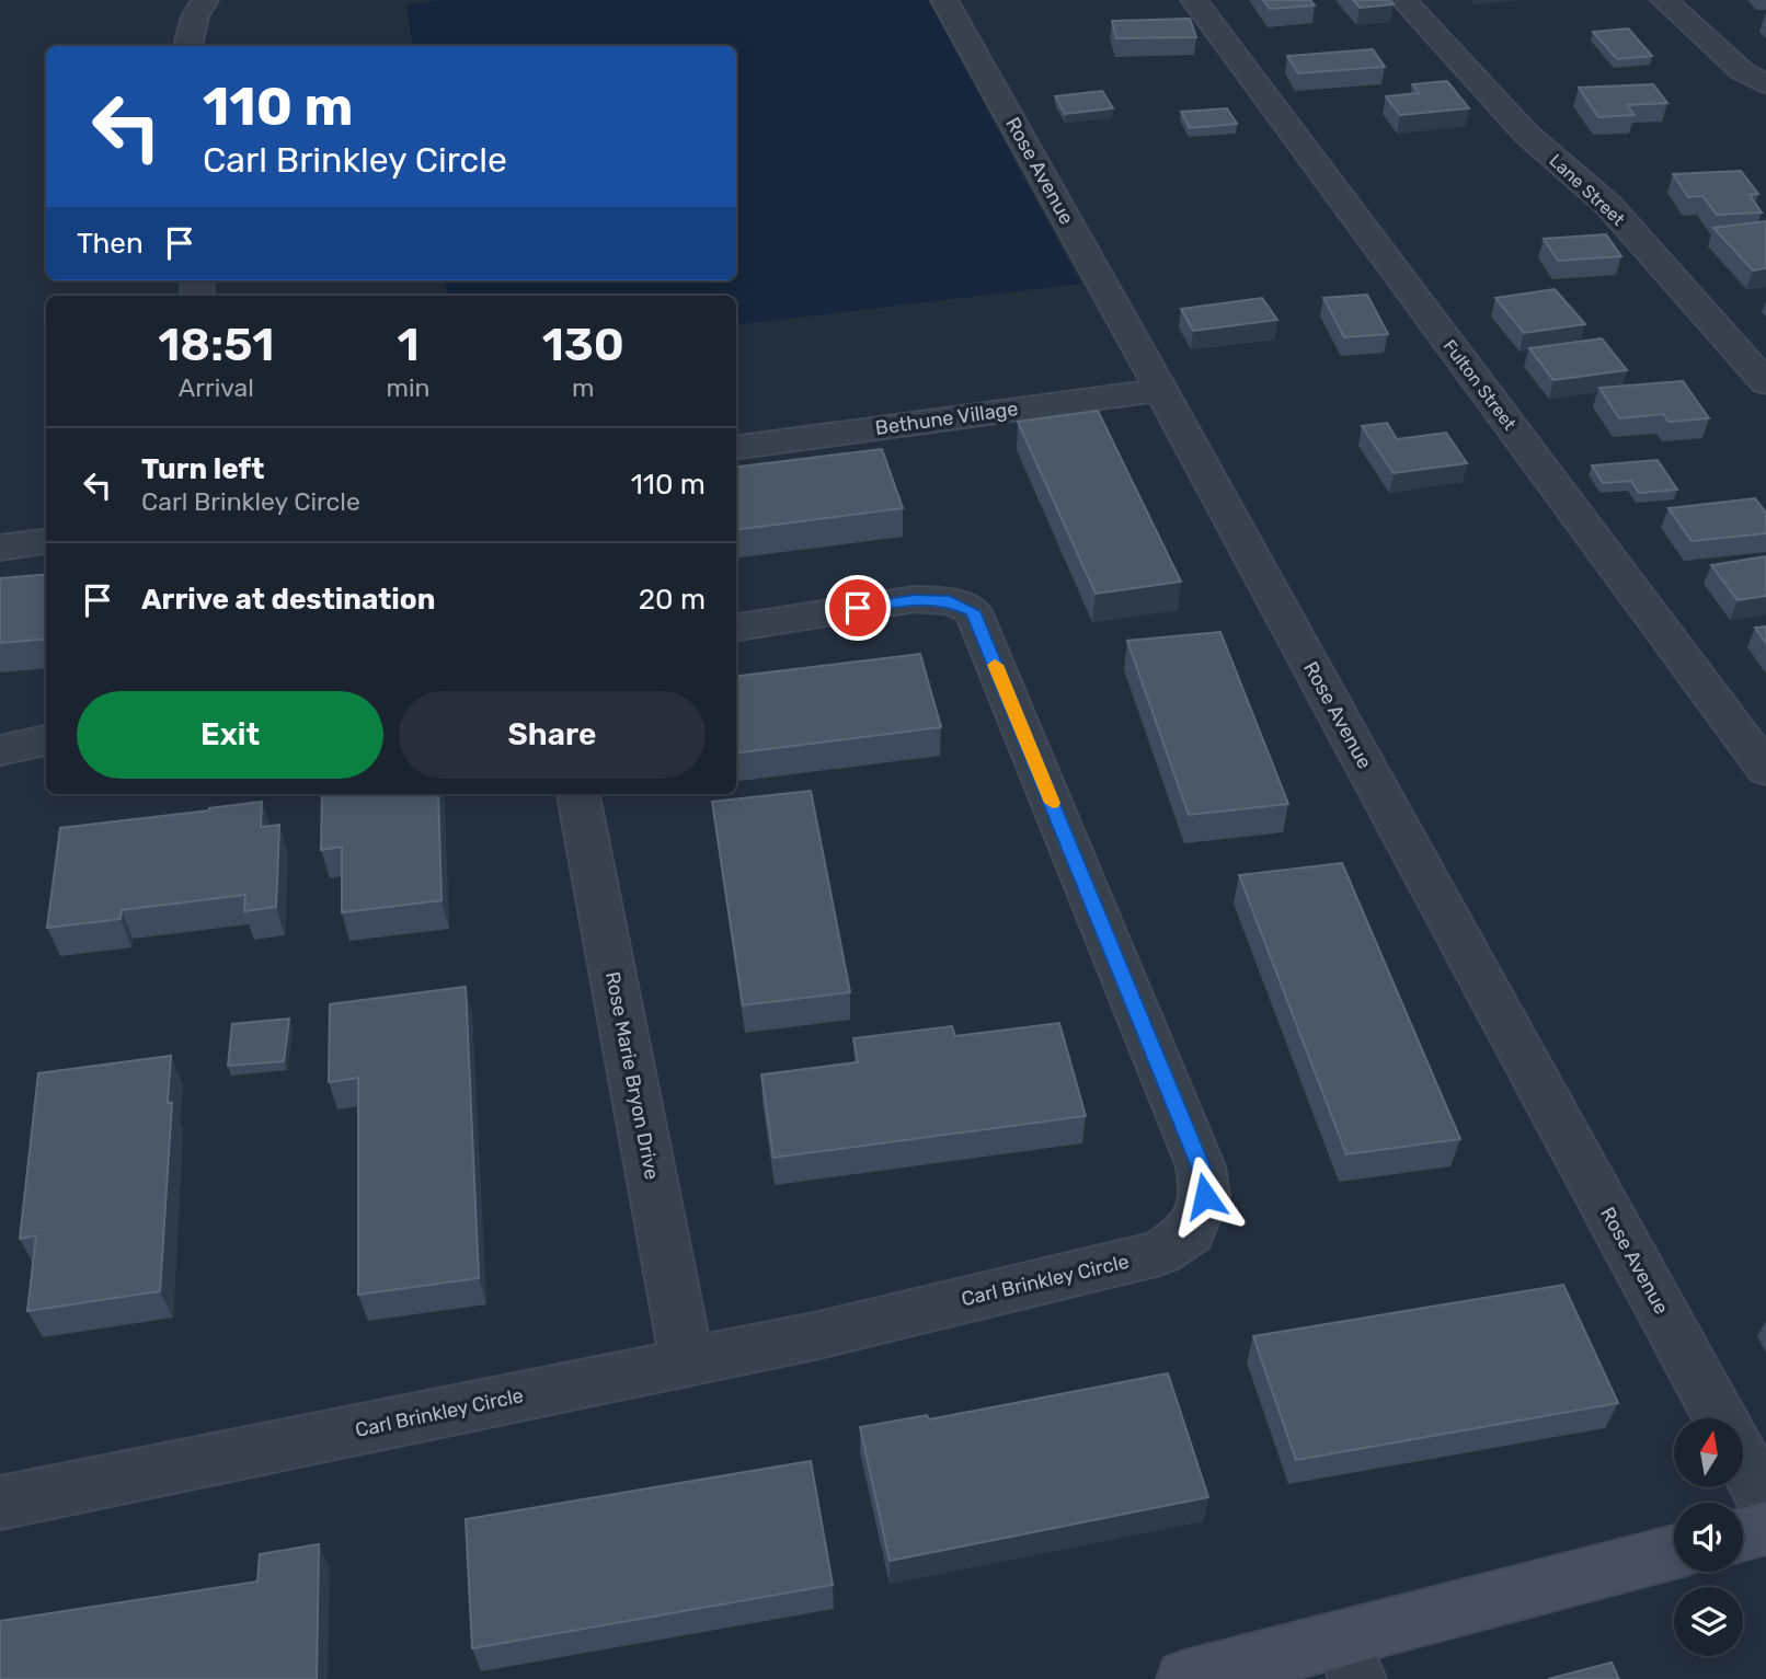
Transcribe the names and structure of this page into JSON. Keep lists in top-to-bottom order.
{
  "streets": {
    "street": [
      "Rose Avenue",
      "Lane Street",
      "Fulton Street",
      "Bethune Village",
      "Rose Marie Bryon Drive",
      "Carl Brinkley Circle"
    ]
  },
  "crossings": [
    ["Rose Avenue", "Bethune Village"],
    ["Rose Marie Bryon Drive", "Carl Brinkley Circle"]
  ],
  "north": "top",
  "page": {
    "turn": ["110 m", "Carl Brinkley Circle"],
    "then": "Then",
    "eta": [
      "18:51",
      "Arrival",
      "1",
      "min",
      "130",
      "m"
    ],
    "list": [
      {
        "name": "Turn left",
        "note": "Carl Brinkley Circle",
        "value": "110 m"
      },
      {
        "name": "Arrive at destination",
        "value": "20 m"
      }
    ],
    "buttons": ["Exit", "Share"]
  }
}
